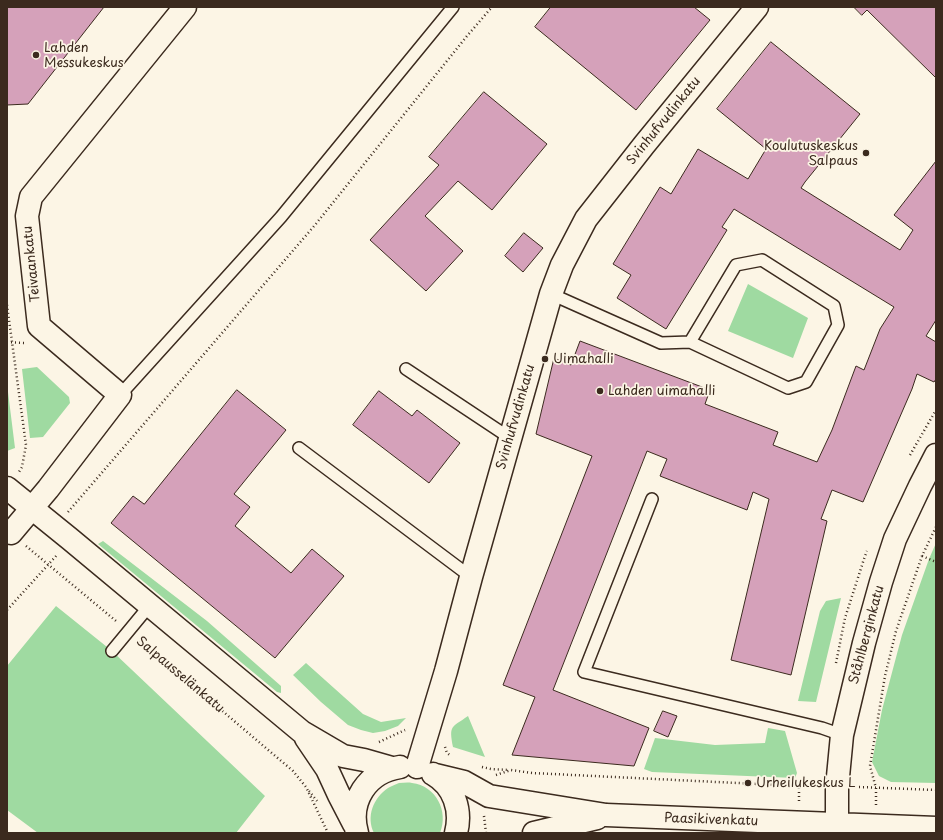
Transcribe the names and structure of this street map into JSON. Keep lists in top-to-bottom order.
{
  "streets": {
    "street": [
      "Svinhufvudinkatu",
      "Teivaankatu",
      "Ståhlberginkatu",
      "Paasikivenkatu"
    ],
    "path": ["Salpausselänkatu"]
  },
  "crossings": [
    ["Svinhufvudinkatu", "Paasikivenkatu"],
    ["Ståhlberginkatu", "Paasikivenkatu"]
  ],
  "places": [
    "Lahden Messukeskus",
    "Koulutuskeskus Salpaus",
    "Uimahalli",
    "Lahden uimahalli",
    "Urheilukeskus L"
  ]
}
